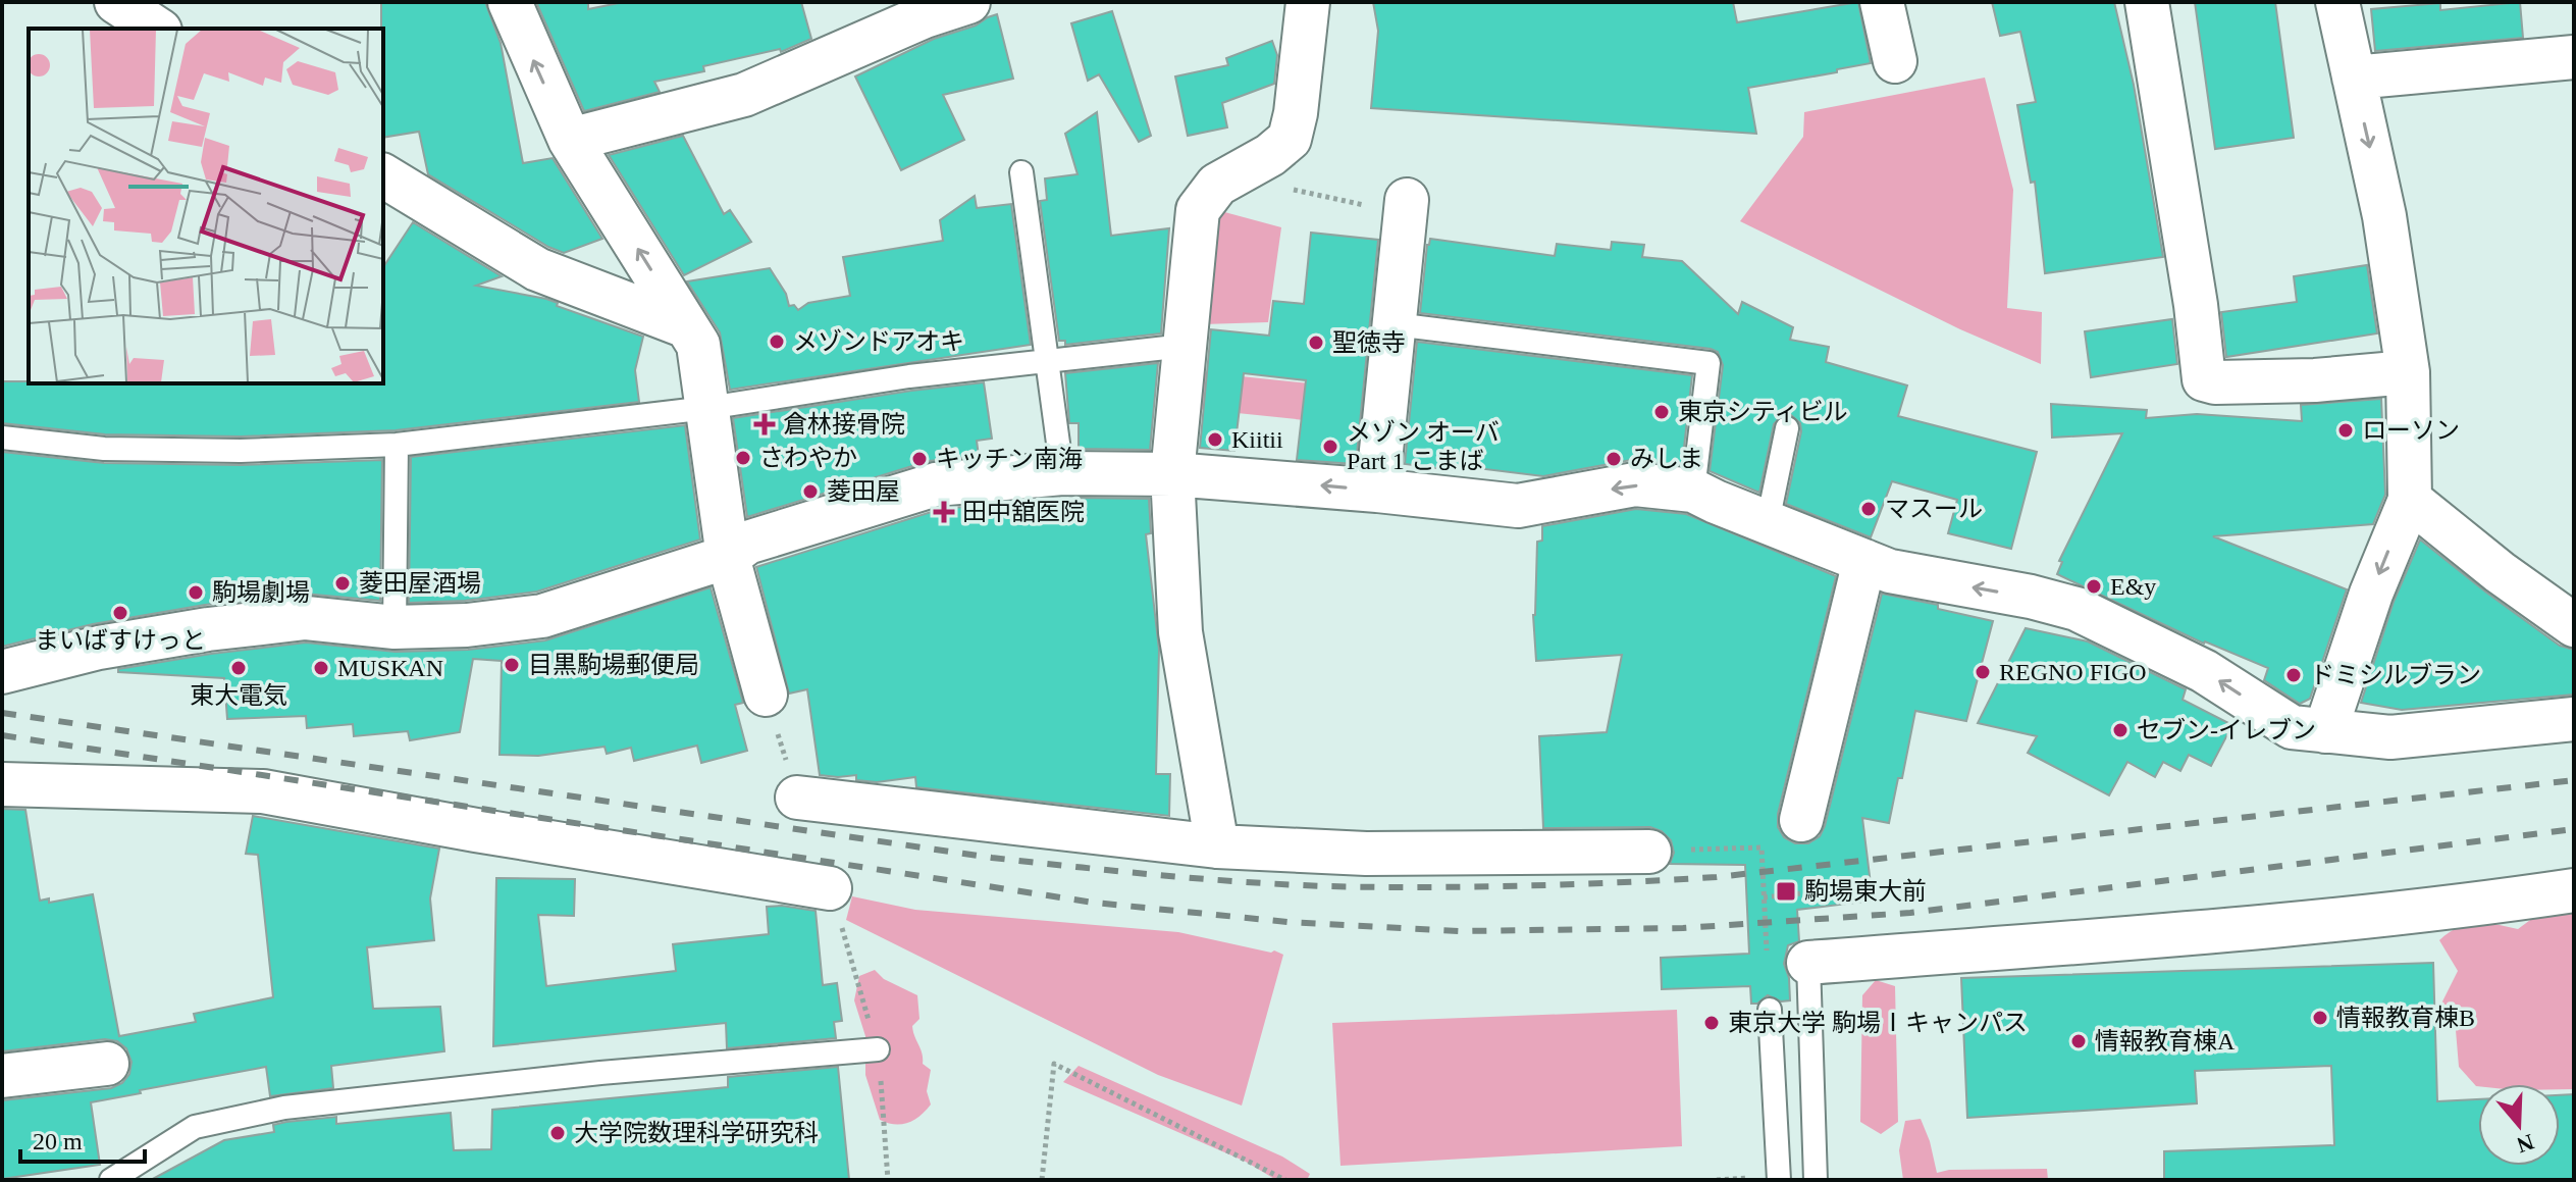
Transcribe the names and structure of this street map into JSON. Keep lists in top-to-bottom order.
{
  "places": {
    "other": [
      "メゾンドアオキ",
      "聖徳寺",
      "東京シティビル",
      "ローソン",
      "Kiitii",
      "メゾン オーバ Part 1 こまば",
      "さわやか",
      "キッチン南海",
      "みしま",
      "菱田屋",
      "マスール",
      "菱田屋酒場",
      "E&y",
      "駒場劇場",
      "まいばすけっと",
      "目黒駒場郵便局",
      "東大電気",
      "MUSKAN",
      "REGNO FIGO",
      "ドミシルブラン",
      "セブン-イレブン",
      "情報教育棟B",
      "東京大学 駒場Ⅰキャンパス",
      "情報教育棟A",
      "大学院数理科学研究科"
    ],
    "health": ["倉林接骨院", "田中舘医院"],
    "transit": ["駒場東大前"]
  },
  "scale_bar": "20 m",
  "north": "bottom"
}
